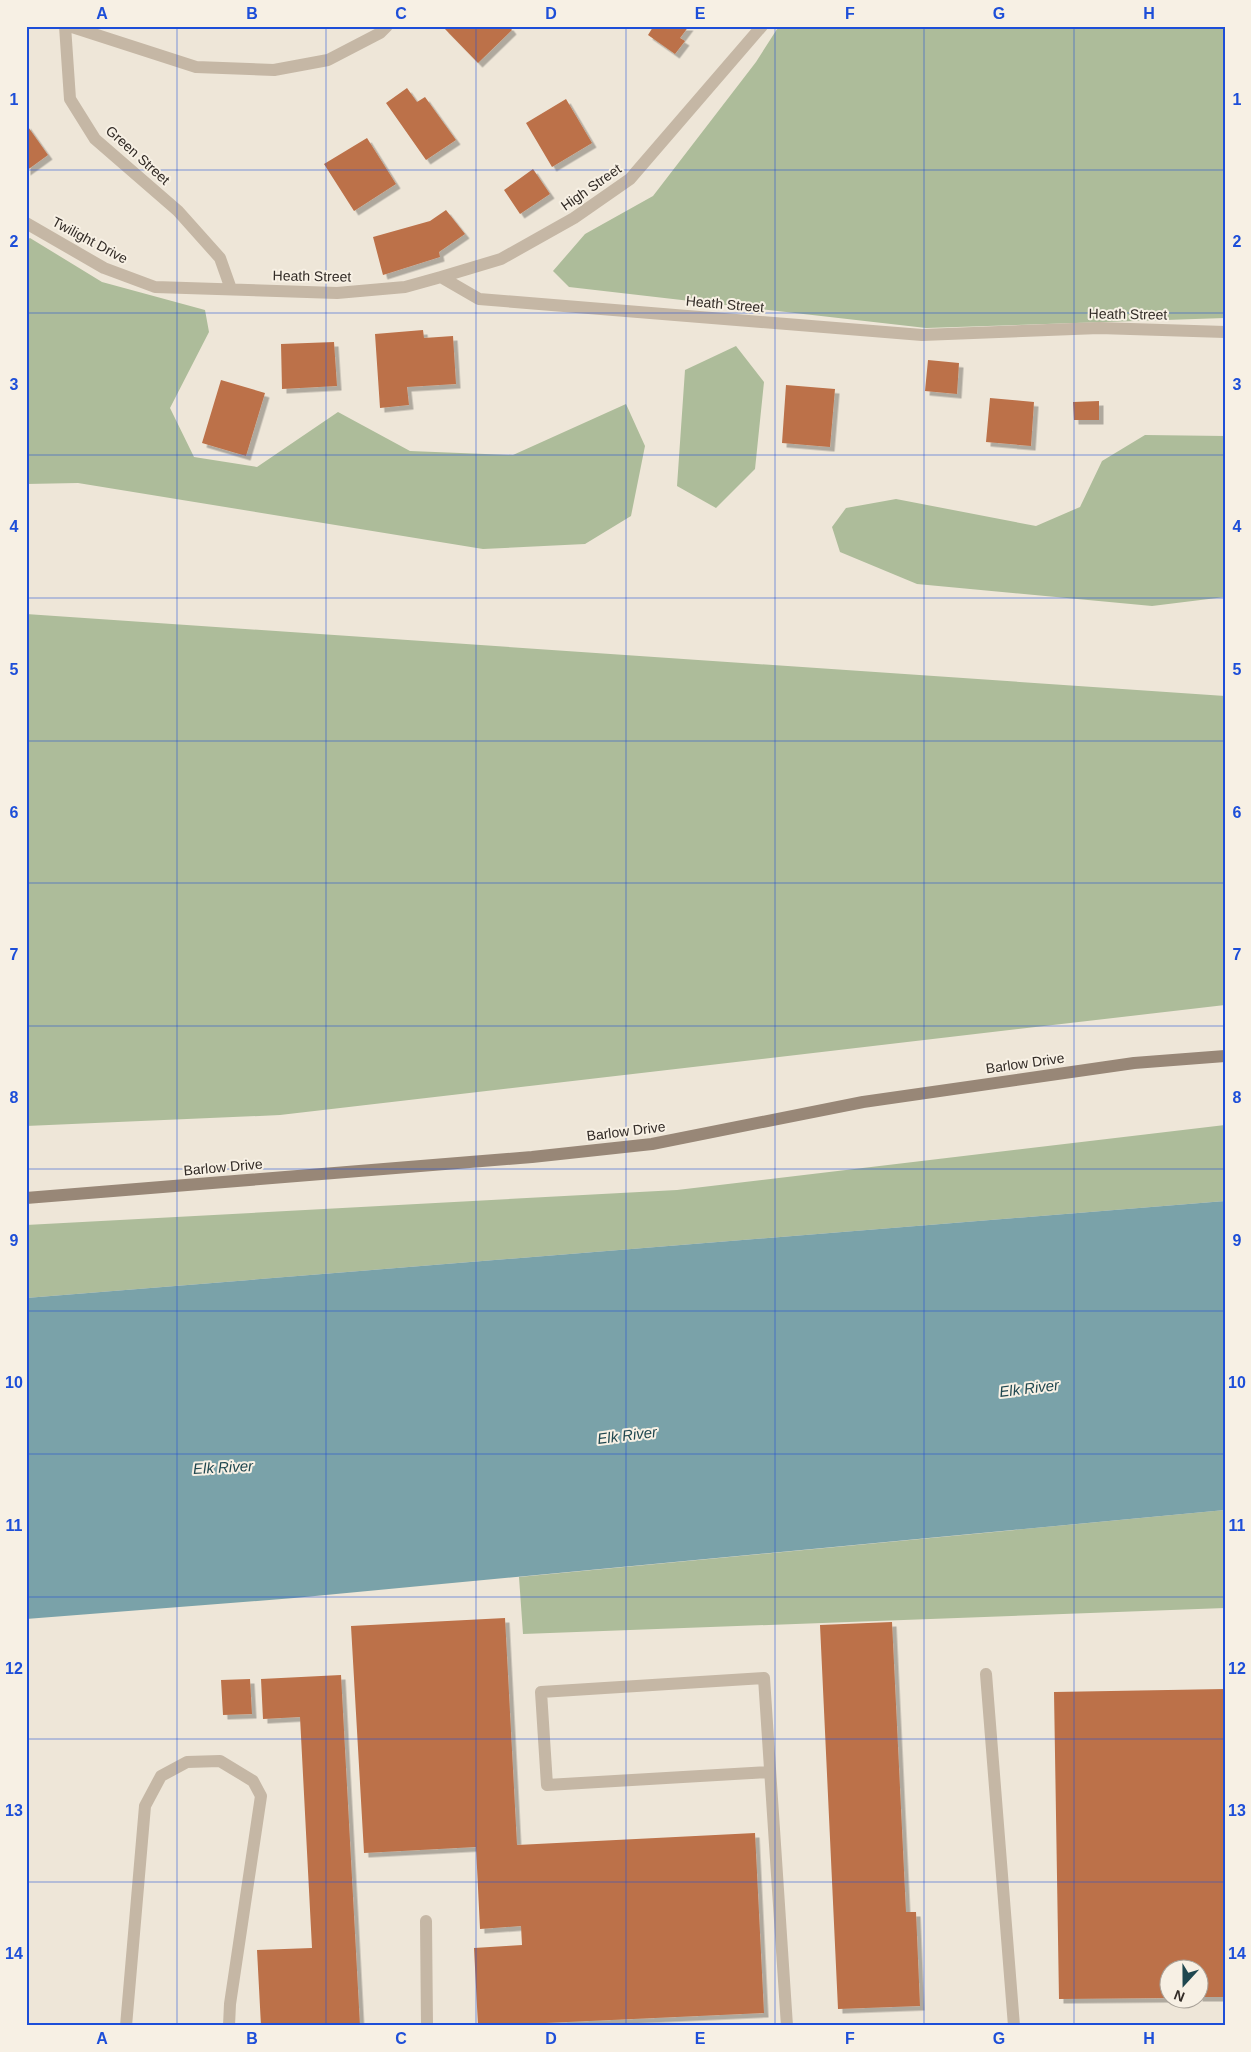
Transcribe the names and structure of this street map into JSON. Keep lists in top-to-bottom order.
{
  "streets": {
    "street": [
      "Green Street",
      "High Street",
      "Twilight Drive",
      "Heath Street",
      "Barlow Drive"
    ]
  },
  "crossings": [
    ["Green Street", "Twilight Drive"],
    ["Green Street", "Heath Street"],
    ["High Street", "Heath Street"],
    ["Twilight Drive", "Heath Street"]
  ],
  "water": ["Elk River"],
  "north": "bottom",
  "grid": {
    "columns": [
      "A",
      "B",
      "C",
      "D",
      "E",
      "F",
      "G",
      "H"
    ],
    "rows": [
      "1",
      "2",
      "3",
      "4",
      "5",
      "6",
      "7",
      "8",
      "9",
      "10",
      "11",
      "12",
      "13",
      "14"
    ]
  }
}
